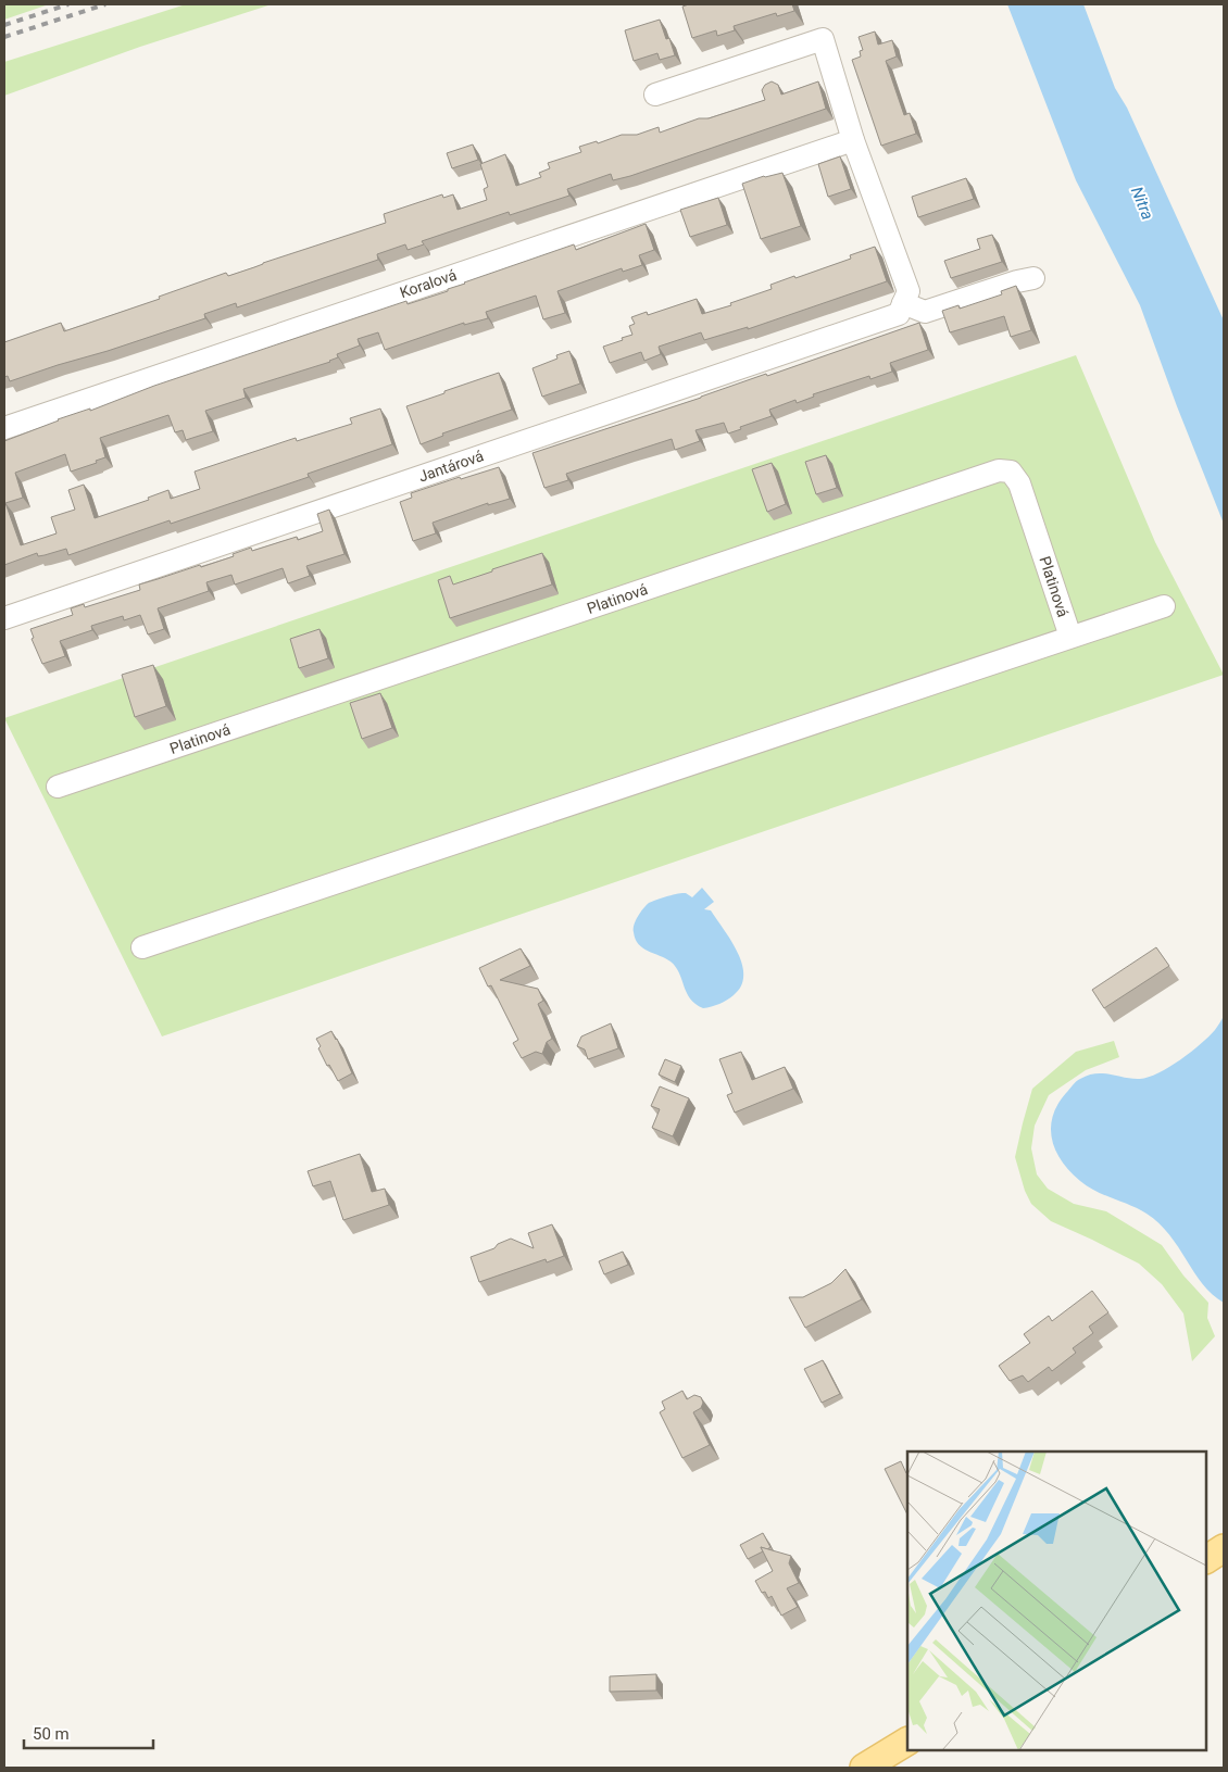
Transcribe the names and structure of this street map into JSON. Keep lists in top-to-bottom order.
{
  "streets": {
    "street": ["Koralová", "Jantárová", "Platinová"]
  },
  "water": ["Nitra"],
  "scale_bar": "50 m"
}
